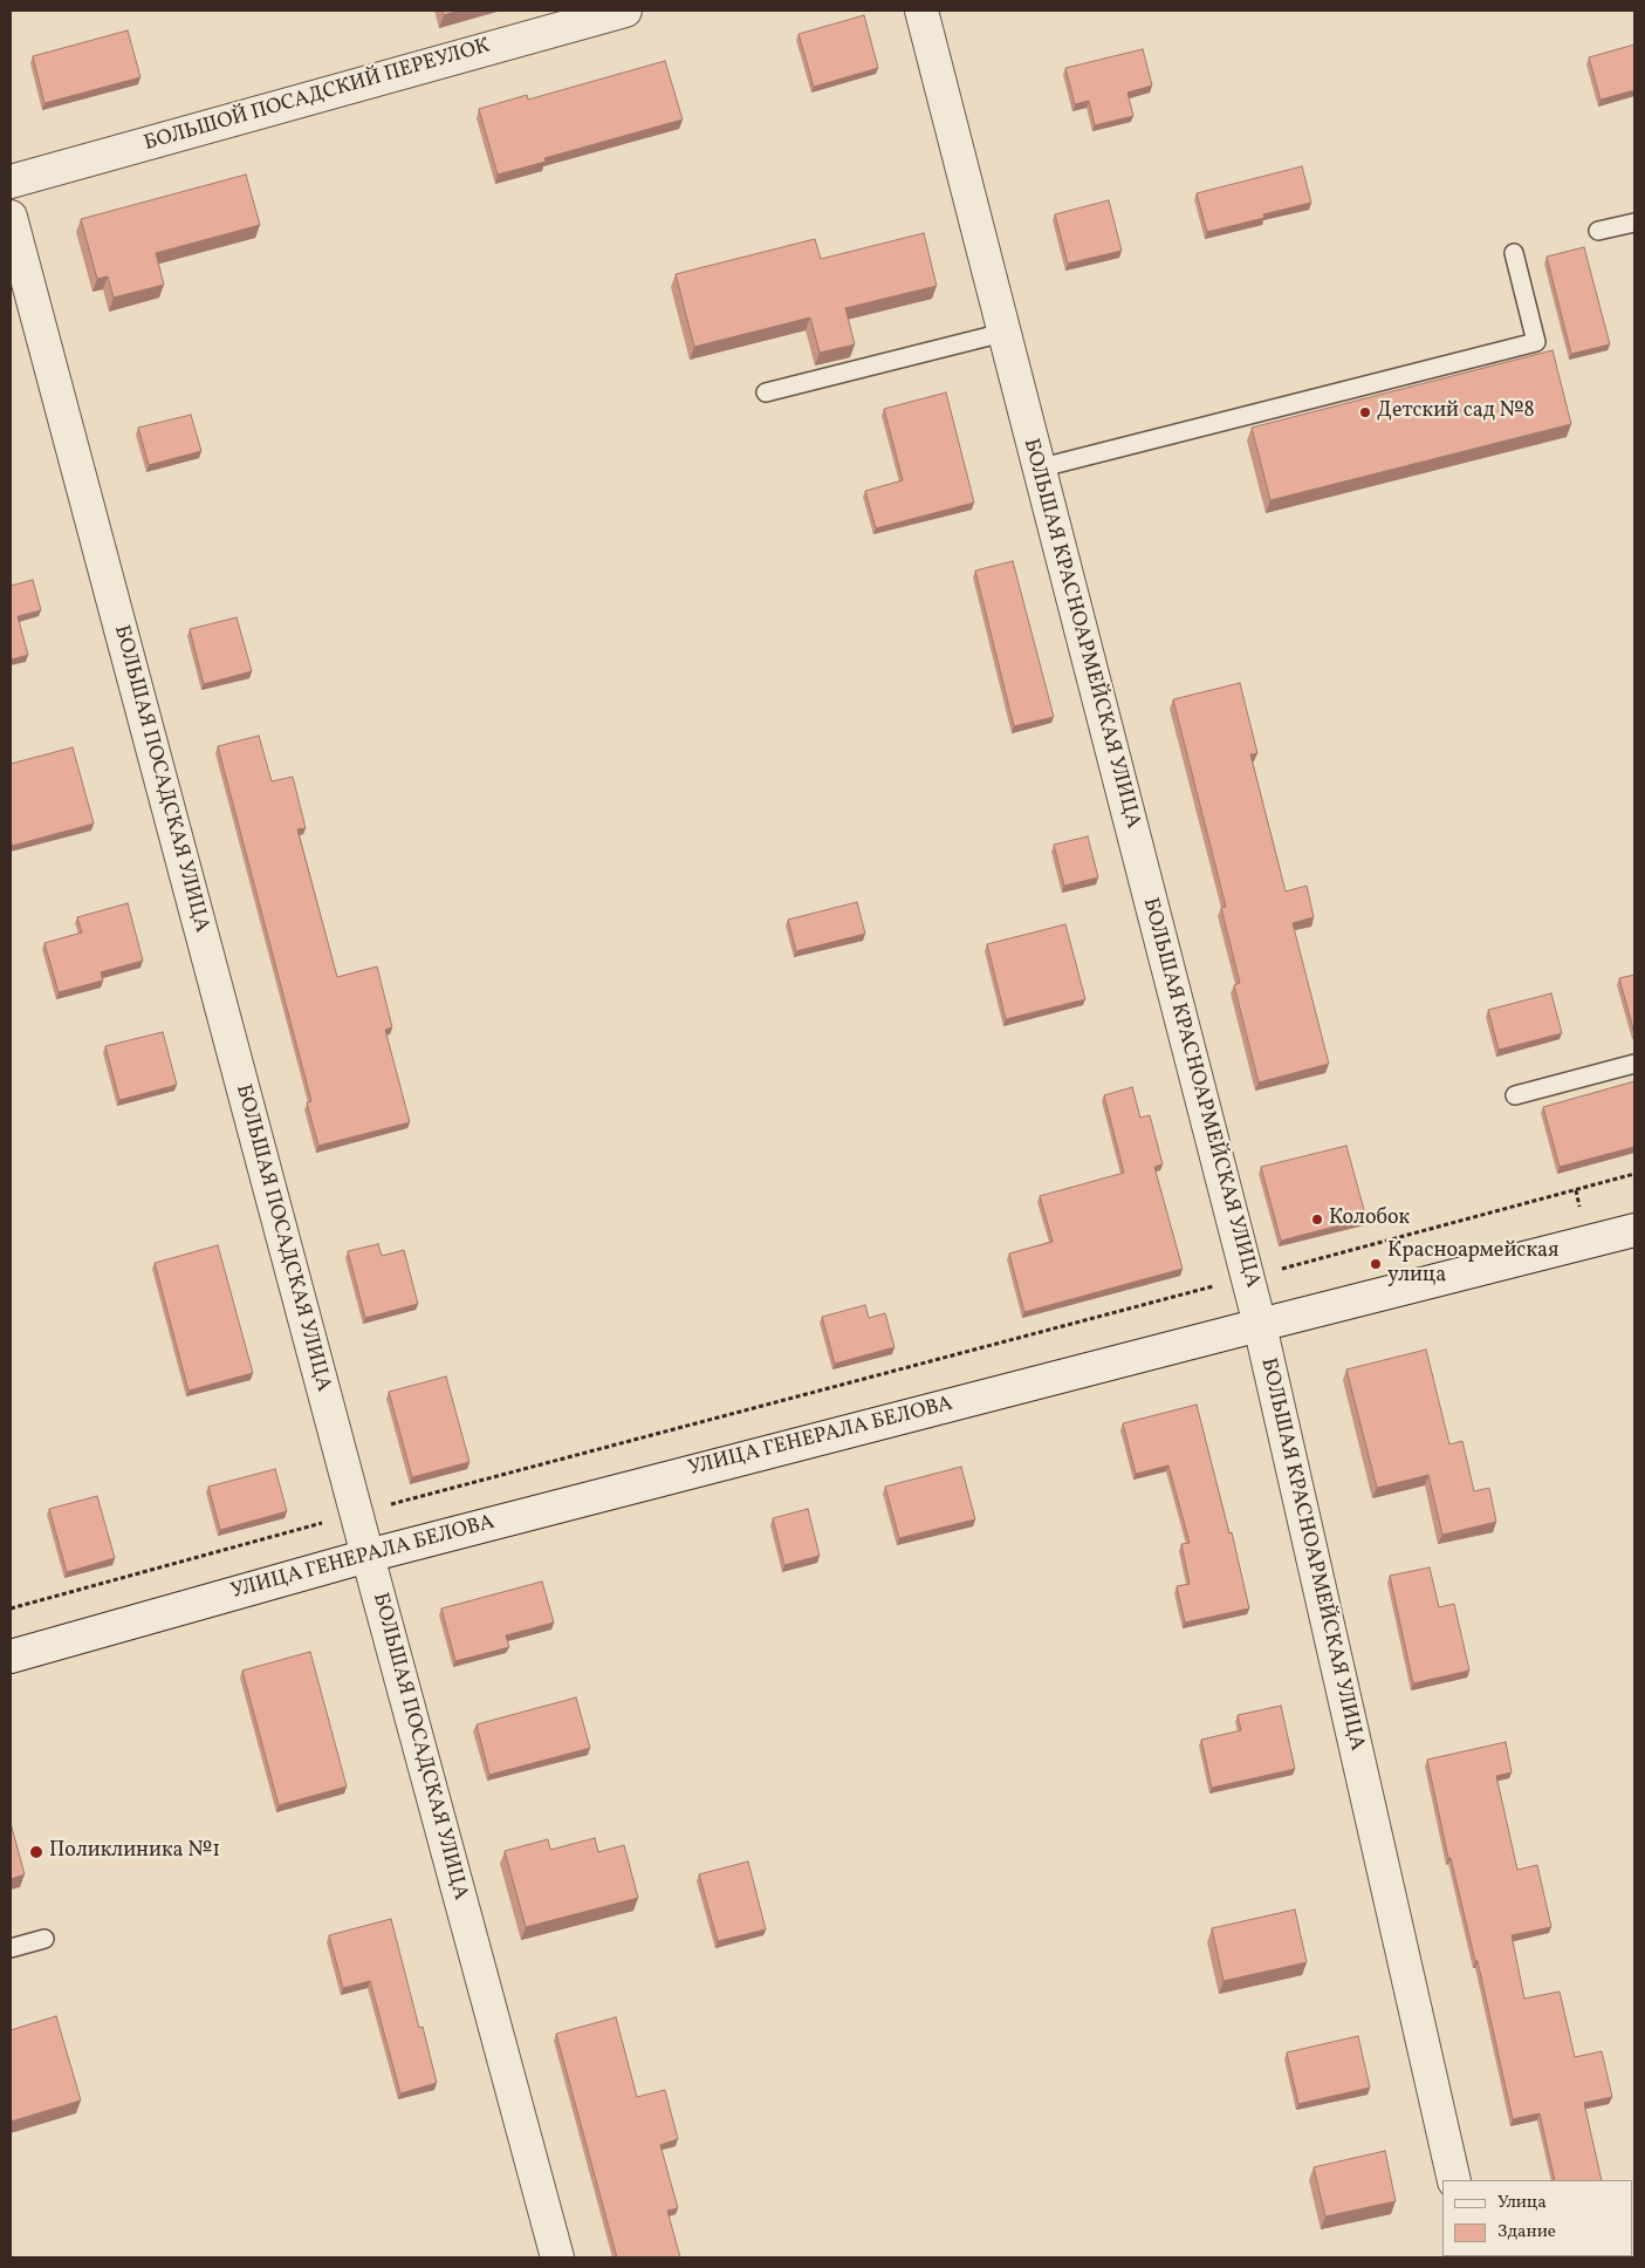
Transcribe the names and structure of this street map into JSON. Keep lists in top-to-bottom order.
{
  "streets": {
    "street": [
      "БОЛЬШОЙ ПОСАДСКИЙ ПЕРЕУЛОК",
      "БОЛЬШАЯ КРАСНОАРМЕЙСКАЯ УЛИЦА",
      "БОЛЬШАЯ ПОСАДСКАЯ УЛИЦА",
      "УЛИЦА ГЕНЕРАЛА БЕЛОВА"
    ]
  },
  "crossings": [
    ["БОЛЬШАЯ КРАСНОАРМЕЙСКАЯ УЛИЦА", "УЛИЦА ГЕНЕРАЛА БЕЛОВА"],
    ["БОЛЬШАЯ ПОСАДСКАЯ УЛИЦА", "УЛИЦА ГЕНЕРАЛА БЕЛОВА"]
  ],
  "places": [
    "Детский сад №8",
    "Колобок",
    "Красноармейская улица",
    "Поликлиника №1"
  ],
  "legend": ["Улица", "Здание"]
}
